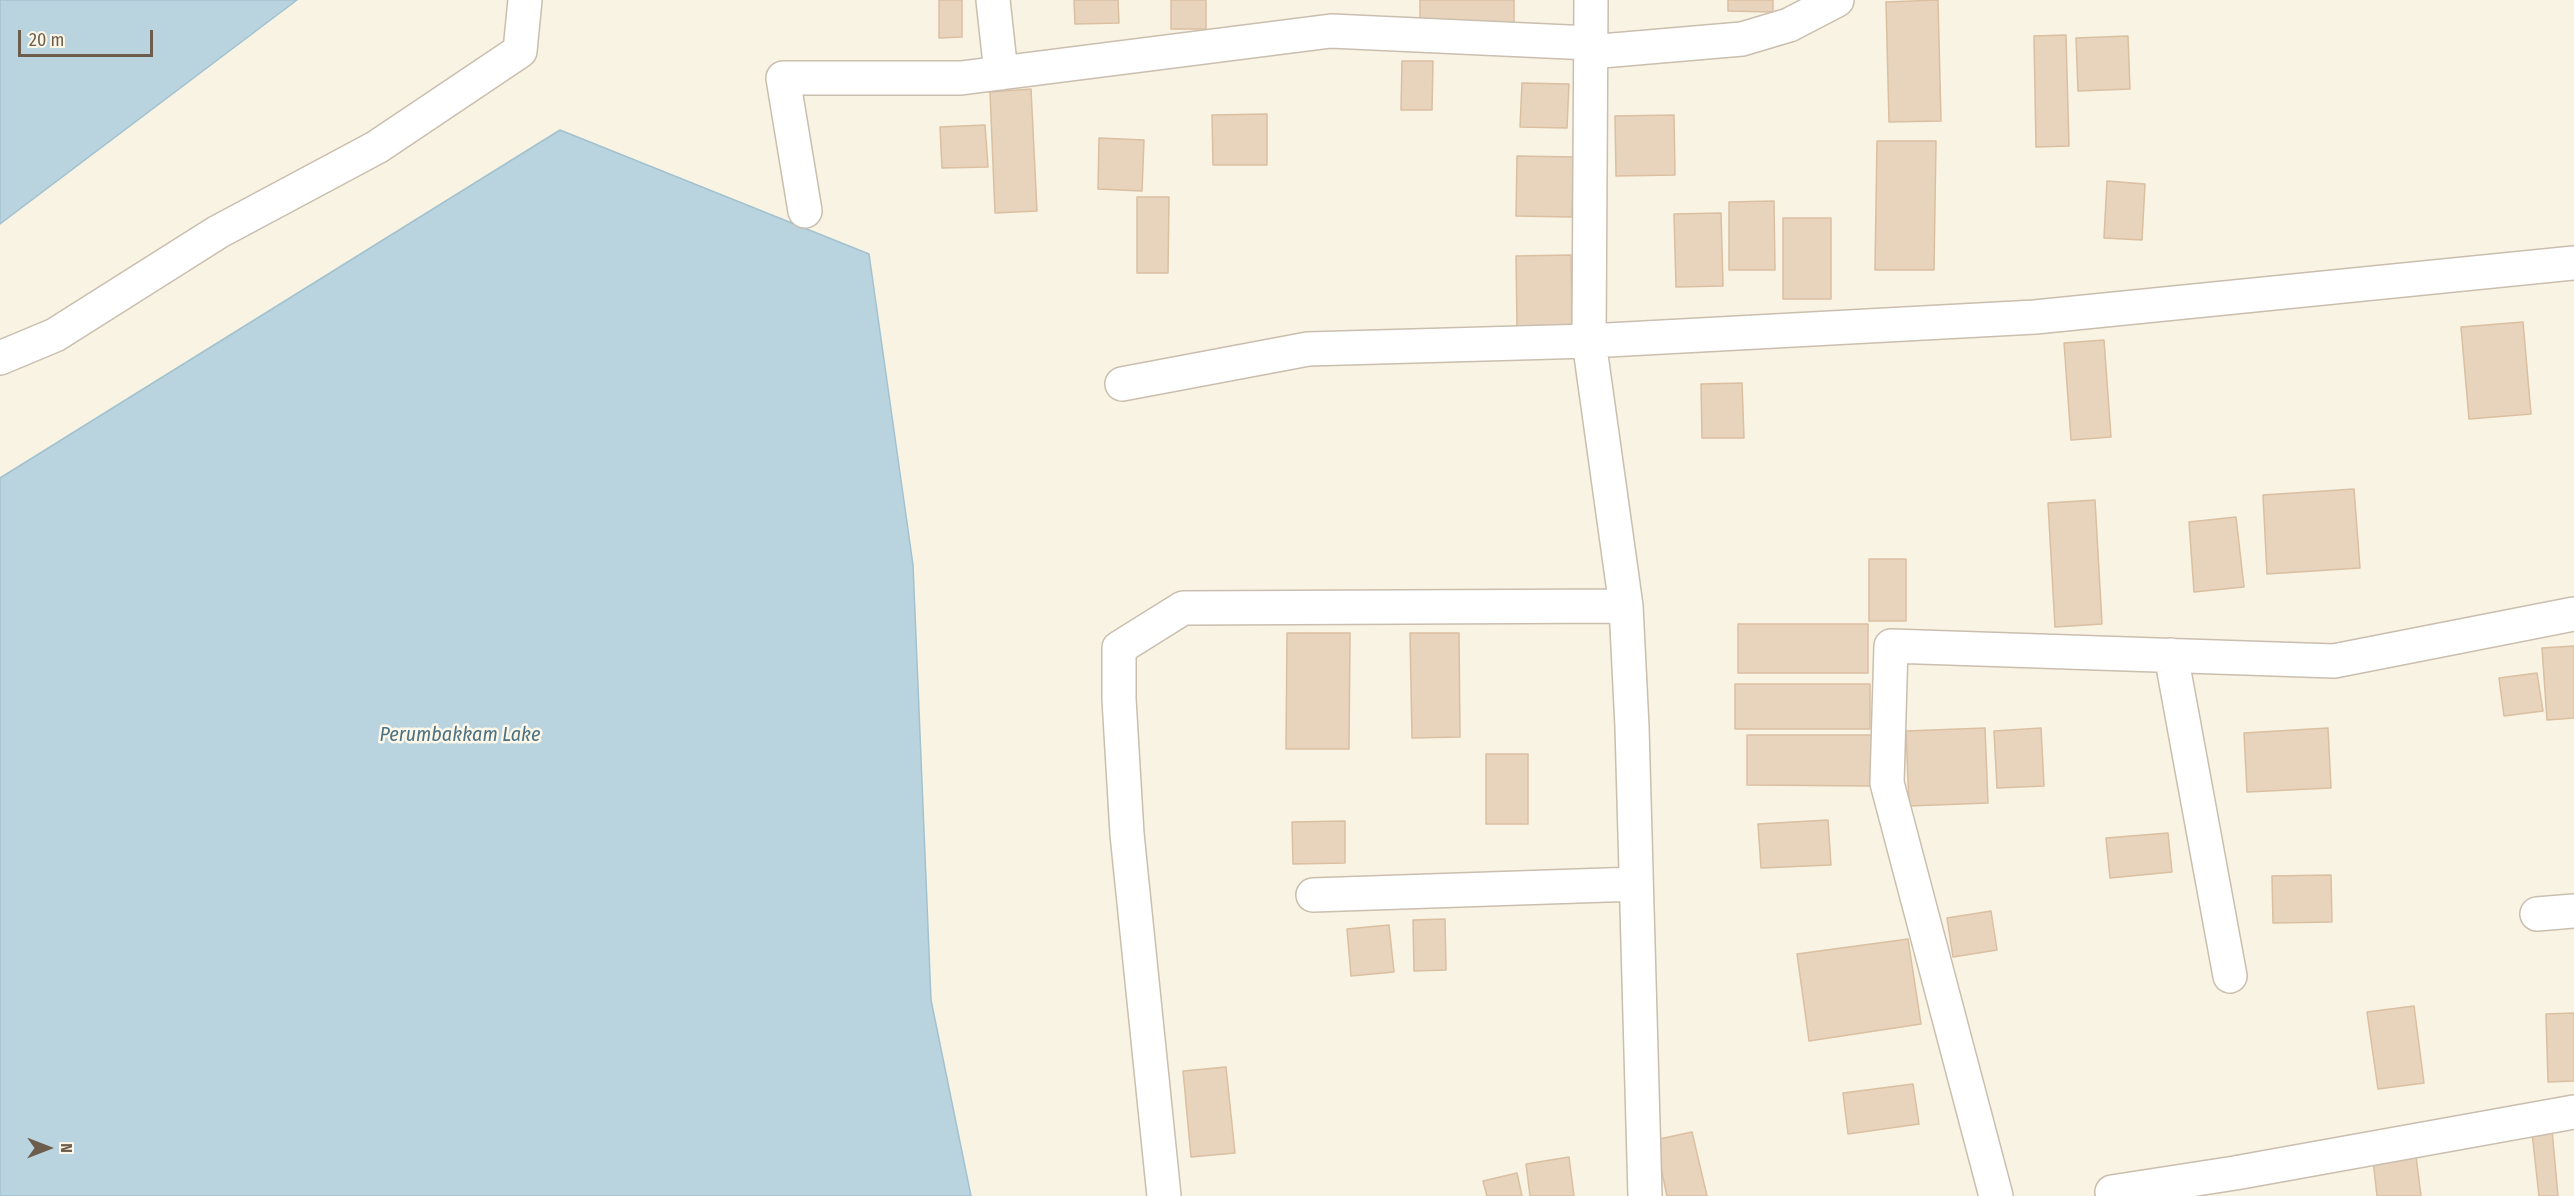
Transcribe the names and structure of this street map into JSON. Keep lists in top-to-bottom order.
{
  "water": ["Perumbakkam Lake"],
  "scale_bar": "20 m",
  "north": "right"
}
